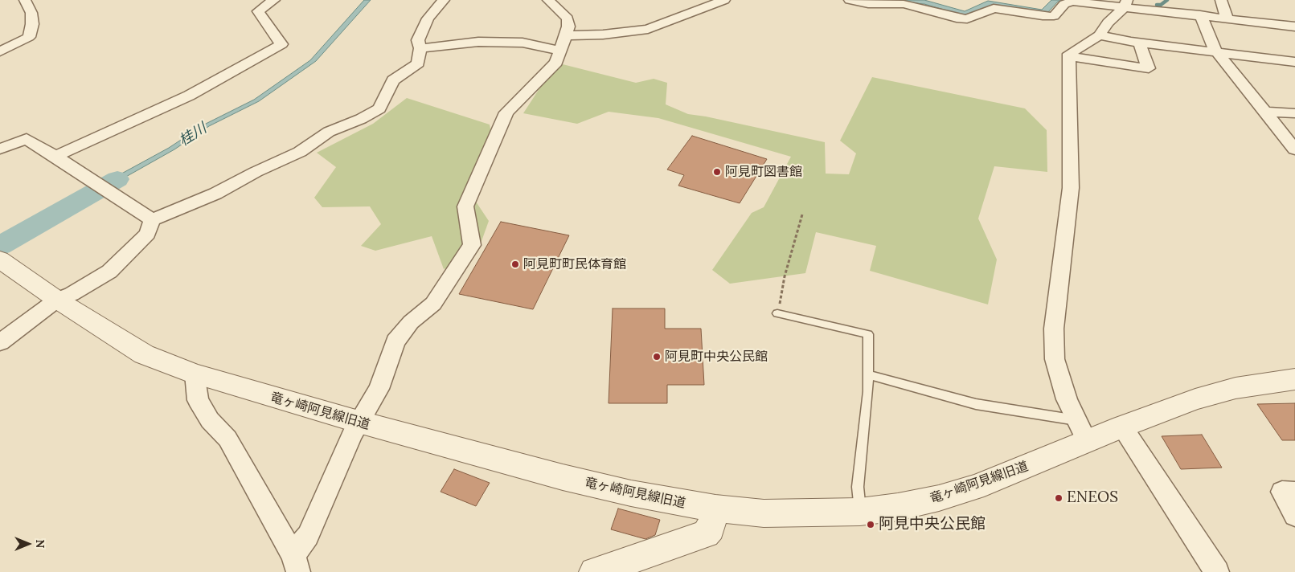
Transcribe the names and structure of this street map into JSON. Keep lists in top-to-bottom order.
{
  "streets": {
    "street": ["竜ヶ崎阿見線旧道"]
  },
  "water": ["桂川"],
  "places": [
    "阿見町図書館",
    "阿見町町民体育館",
    "阿見町中央公民館",
    "ENEOS",
    "阿見中央公民館"
  ],
  "north": "right"
}
